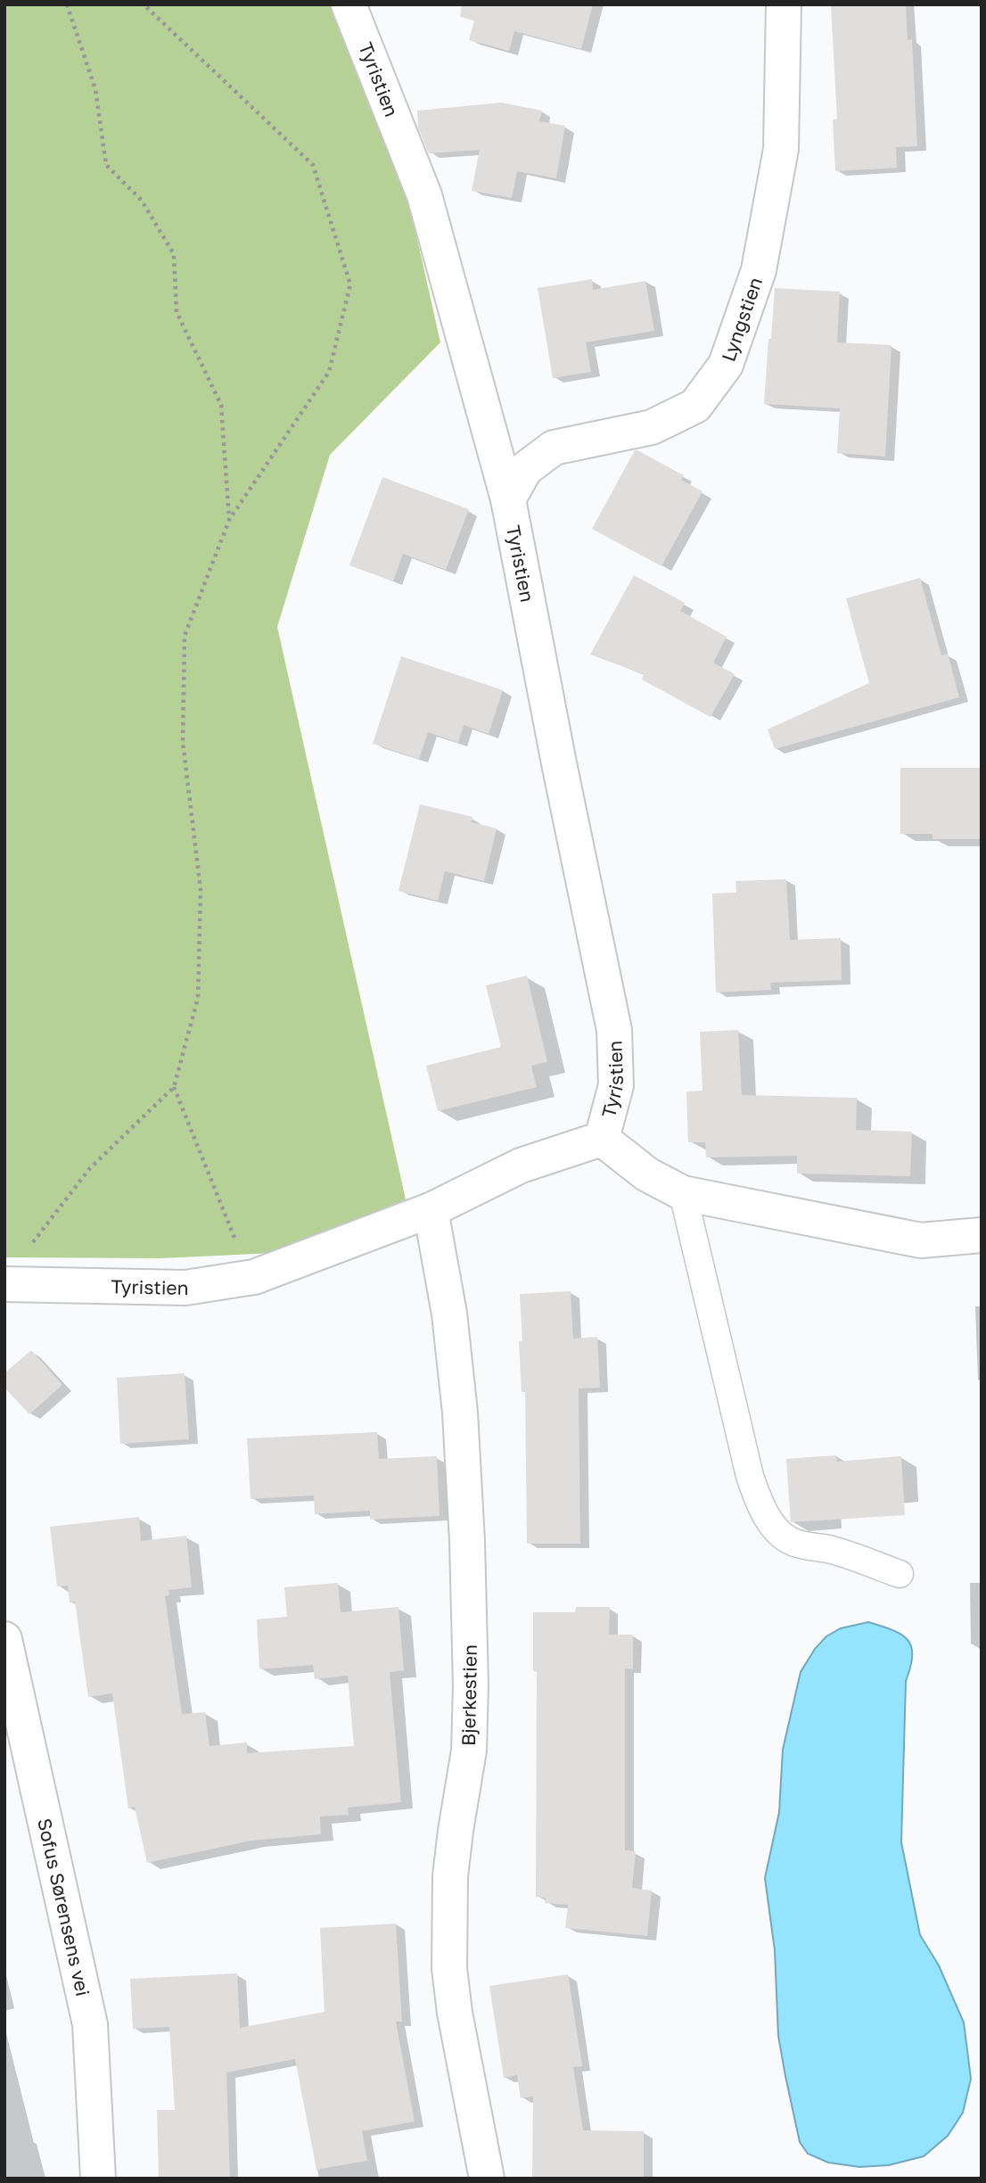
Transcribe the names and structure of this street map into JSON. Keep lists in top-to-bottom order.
{
  "streets": {
    "street": [
      "Tyristien",
      "Lyngstien",
      "Bjerkestien",
      "Sofus Sørensens vei"
    ]
  },
  "crossings": [
    ["Tyristien", "Lyngstien"],
    ["Tyristien", "Bjerkestien"]
  ]
}
